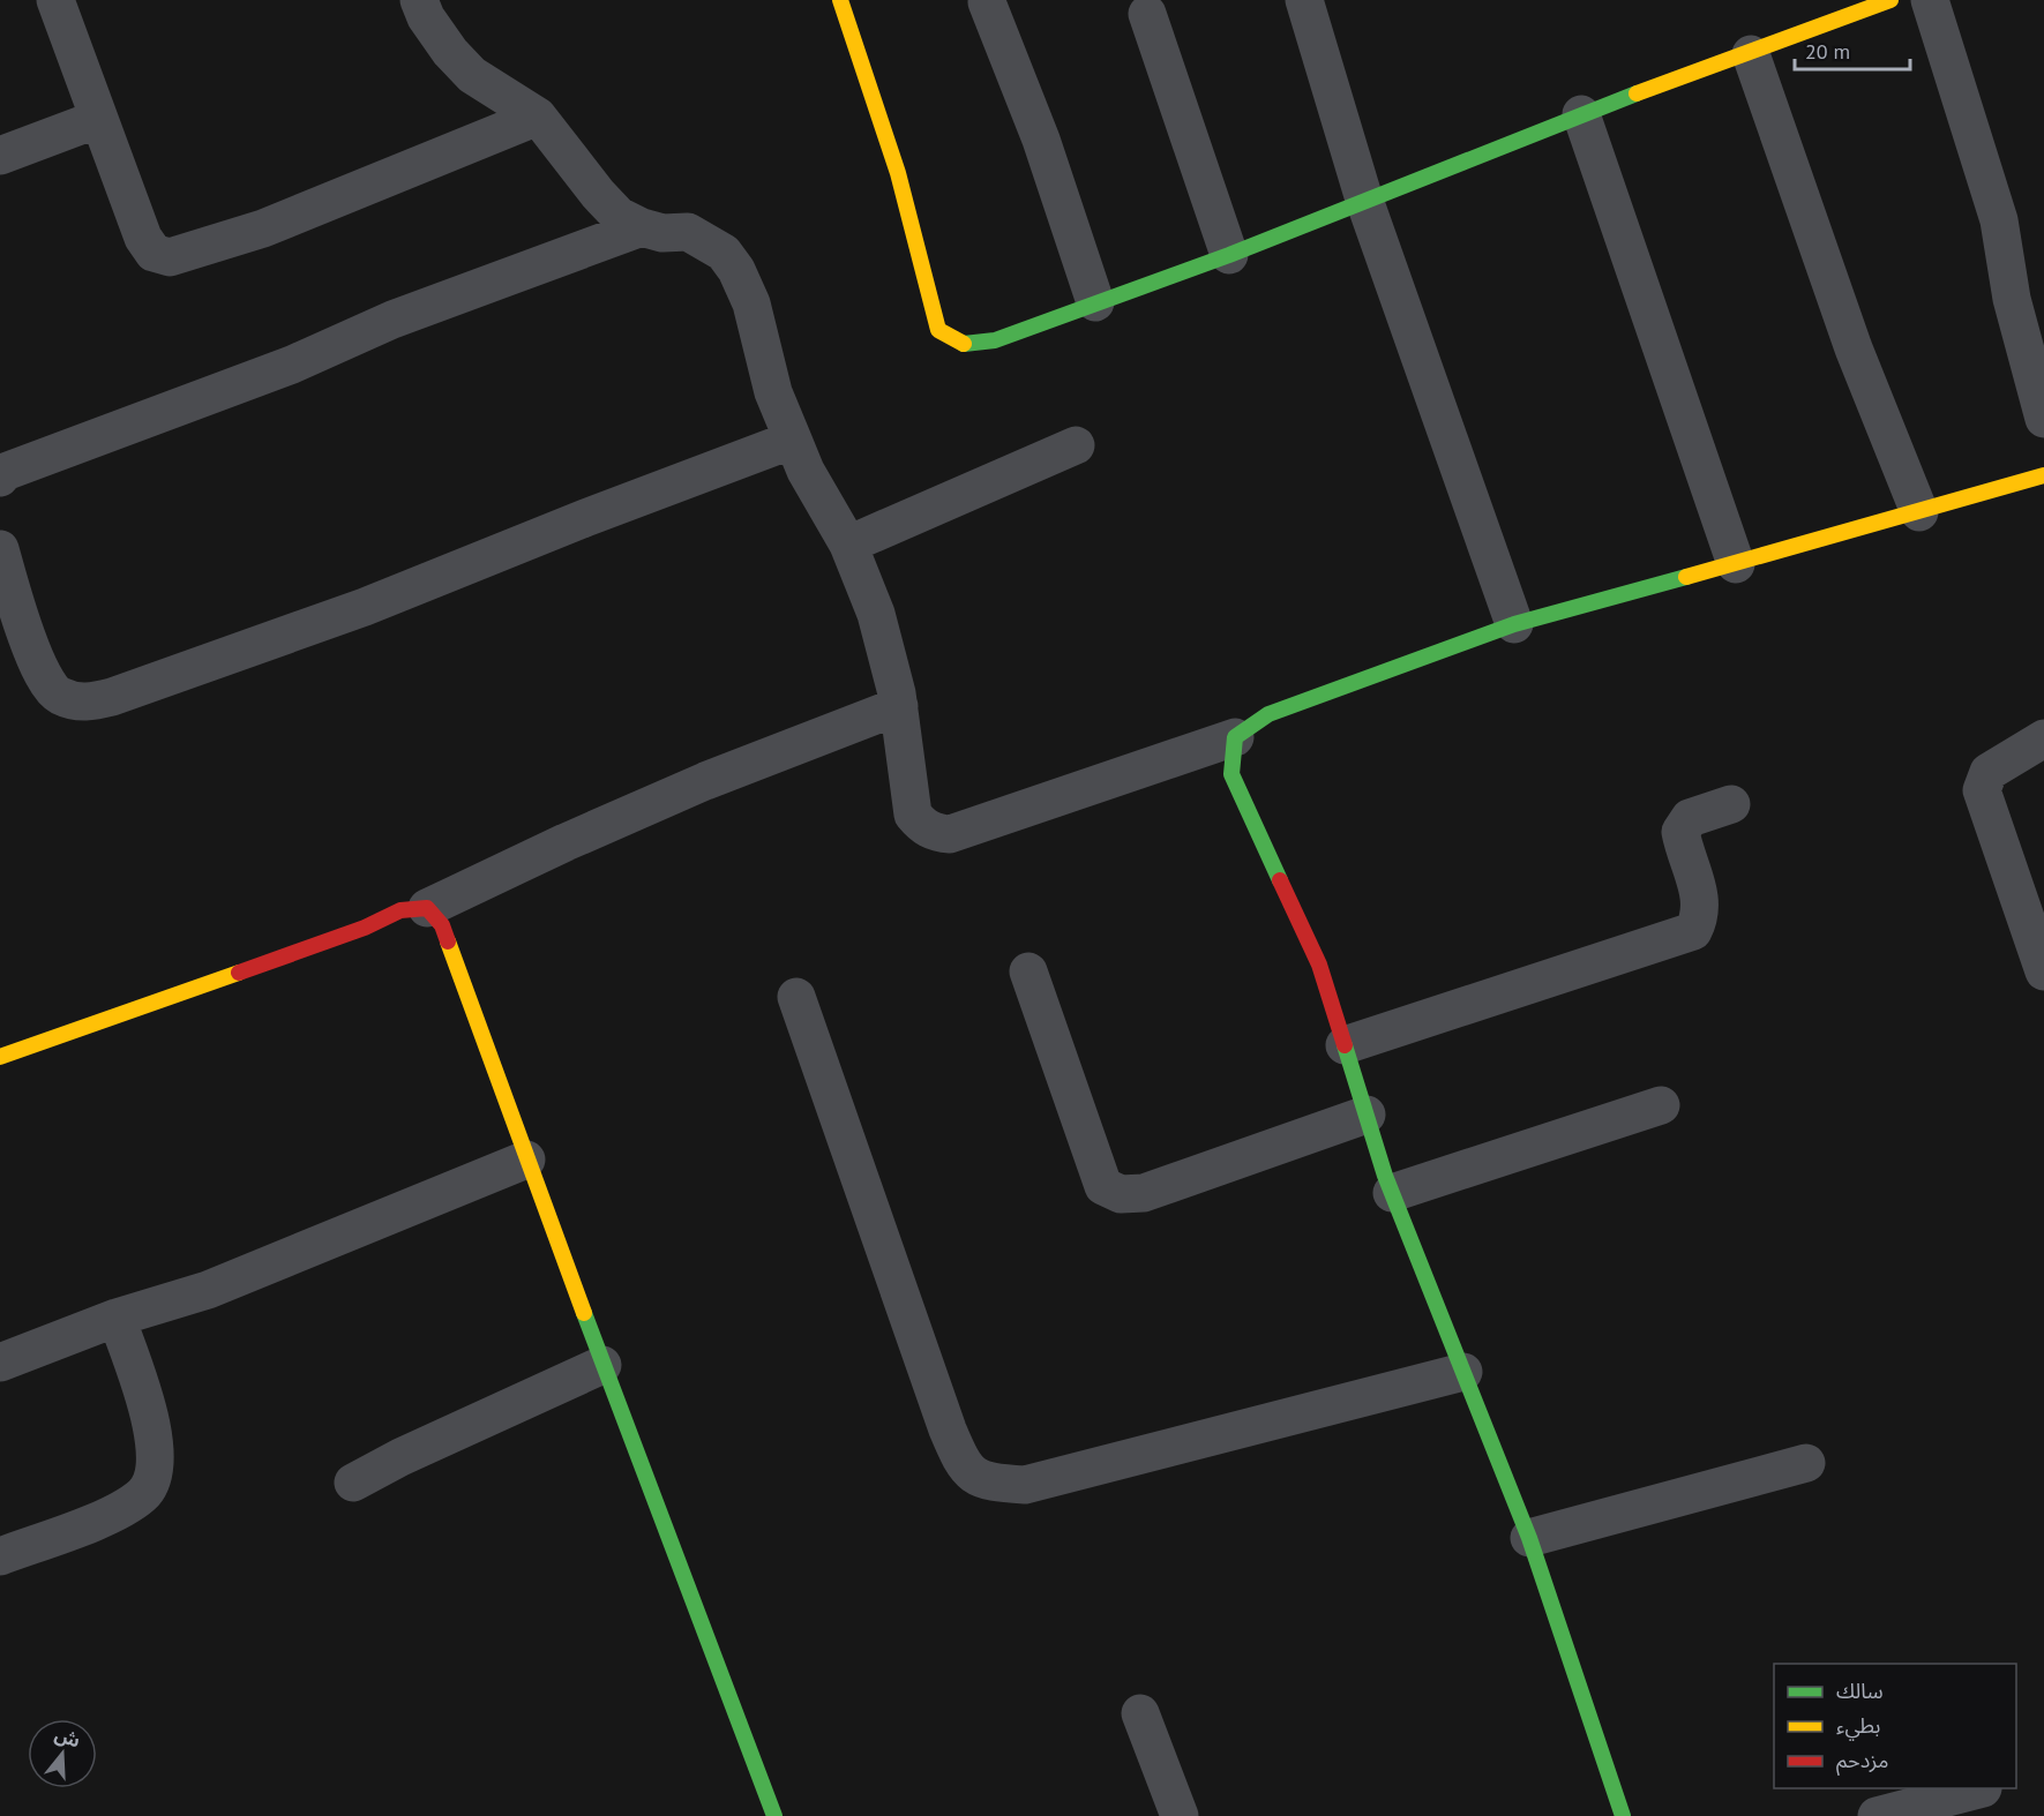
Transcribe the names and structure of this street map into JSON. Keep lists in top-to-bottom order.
{
  "legend": ["سالك", "بطيء", "مزدحم"],
  "scale_bar": "20 m",
  "north": "top"
}
